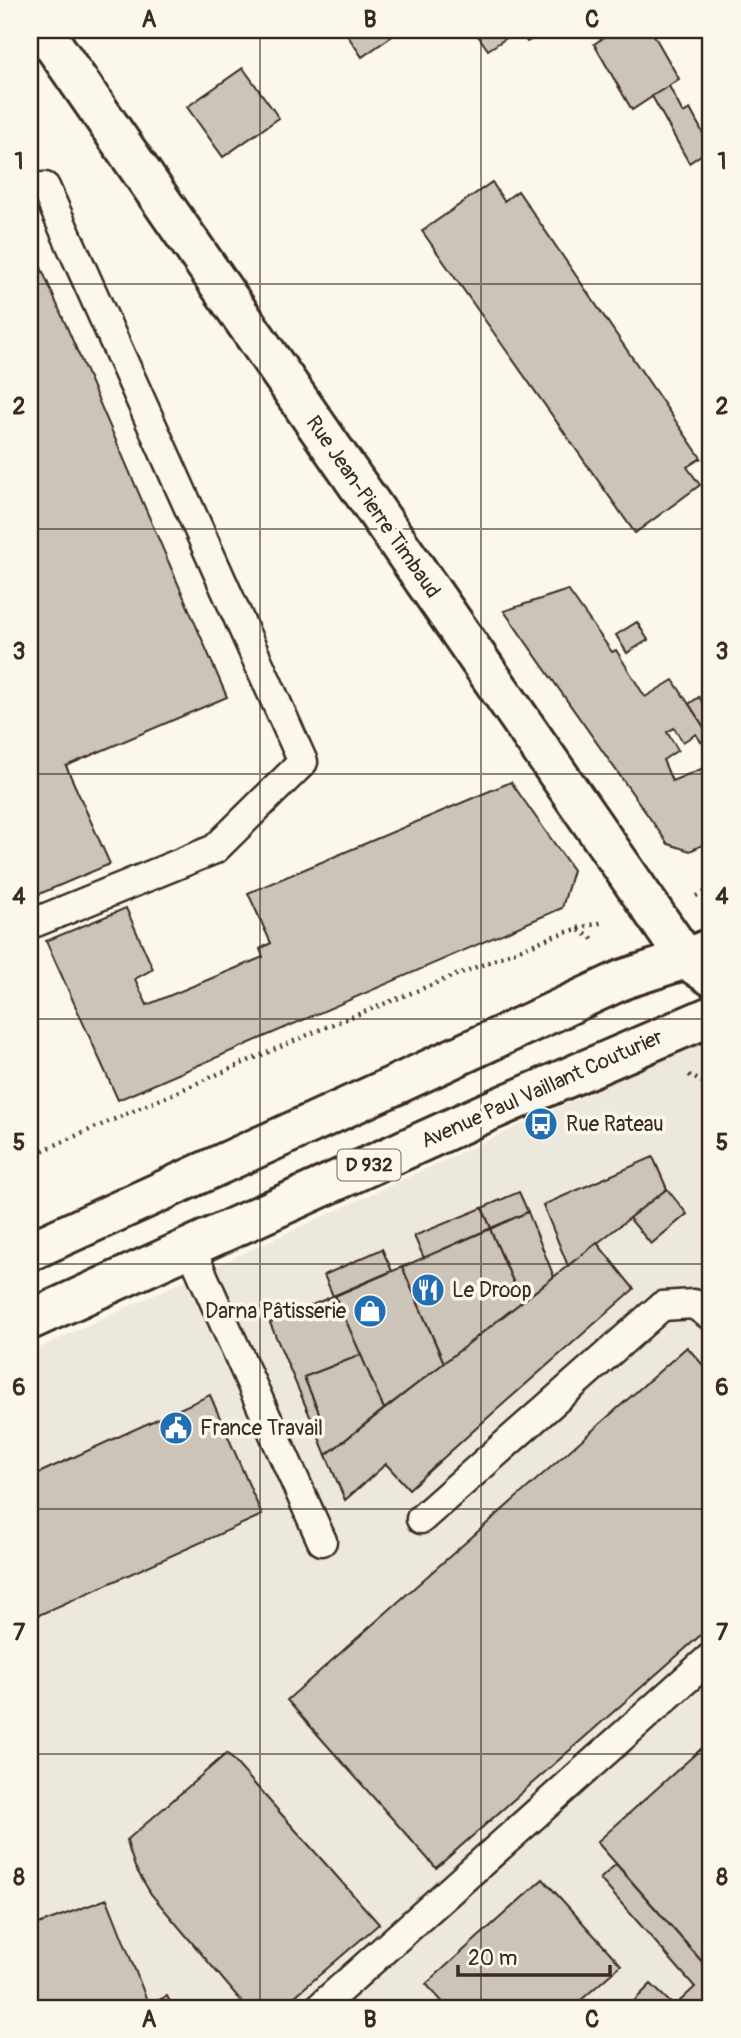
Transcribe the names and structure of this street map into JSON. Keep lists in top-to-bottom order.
{
  "streets": {
    "main road": ["Rue Jean-Pierre Timbaud", "Avenue Paul Vaillant Couturier", "D 932"]
  },
  "places": {
    "bus stop": ["Rue Rateau"],
    "restaurant": ["Le Droop"],
    "shop": ["Darna Pâtisserie"],
    "public building": ["France Travail"]
  },
  "scale_bar": "20 m",
  "grid": {
    "columns": ["A", "B", "C"],
    "rows": [
      "1",
      "2",
      "3",
      "4",
      "5",
      "6",
      "7",
      "8"
    ]
  }
}
